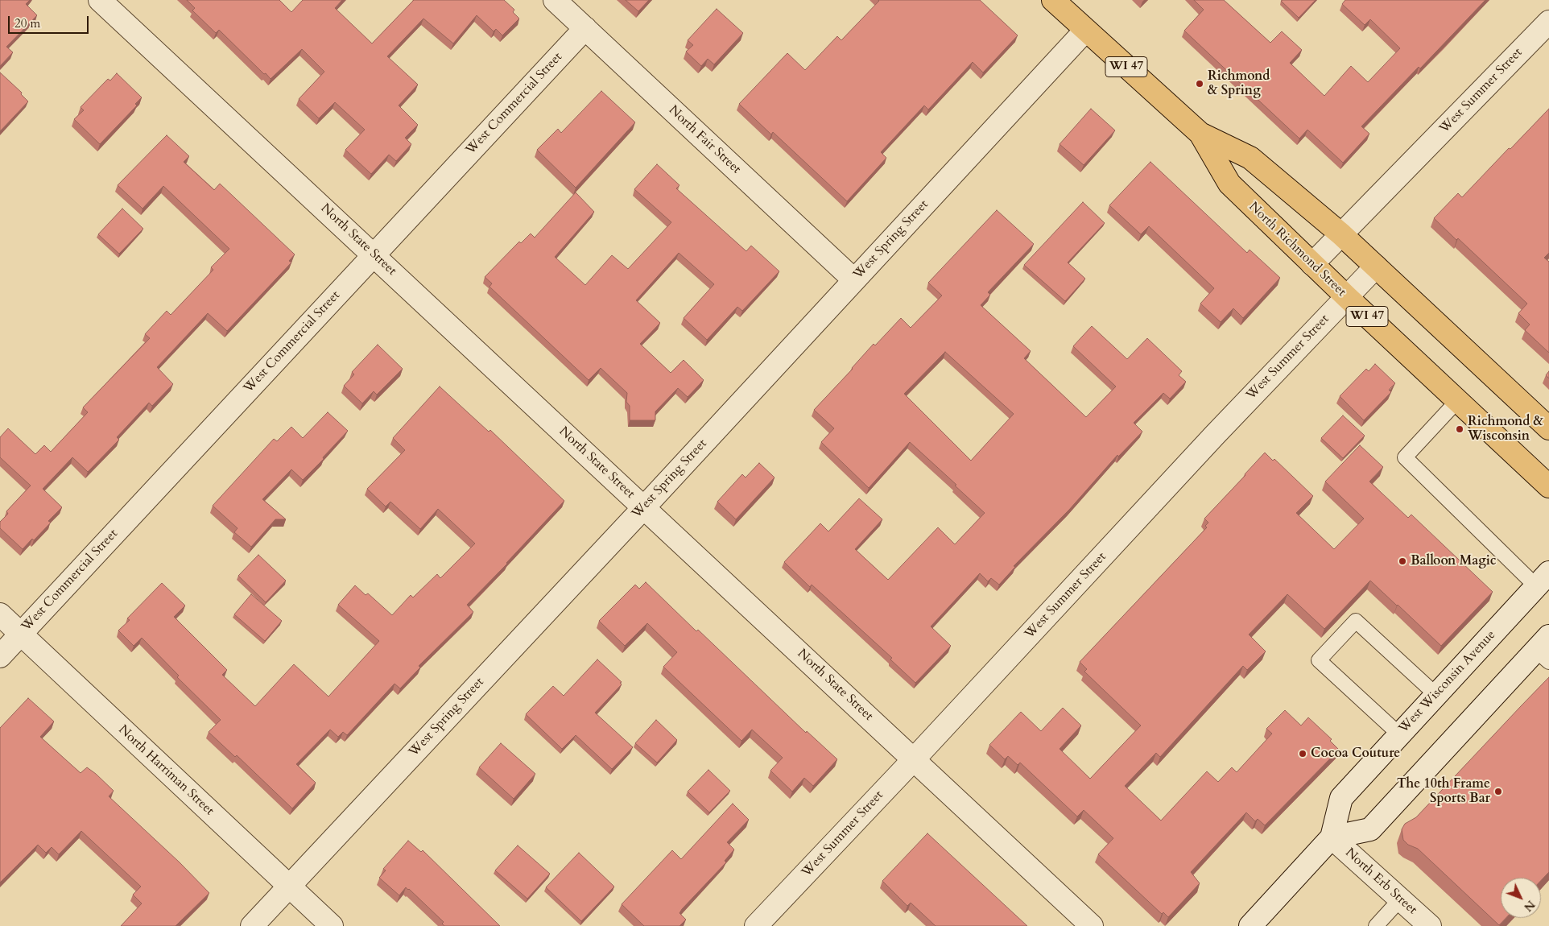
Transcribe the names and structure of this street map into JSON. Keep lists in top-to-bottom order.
{
  "streets": {
    "main road": ["WI 47", "North Richmond Street"],
    "street": [
      "West Summer Street",
      "West Commercial Street",
      "North Fair Street",
      "North State Street",
      "West Spring Street",
      "West Wisconsin Avenue",
      "North Harriman Street",
      "North Erb Street"
    ]
  },
  "crossings": [
    ["West Summer Street", "North State Street"],
    ["West Summer Street", "North Richmond Street"],
    ["West Commercial Street", "North Fair Street"],
    ["West Commercial Street", "North State Street"],
    ["West Commercial Street", "North Harriman Street"],
    ["North Fair Street", "West Spring Street"],
    ["North State Street", "West Spring Street"],
    ["West Spring Street", "North Richmond Street"],
    ["West Spring Street", "North Harriman Street"],
    ["West Wisconsin Avenue", "North Erb Street"]
  ],
  "places": [
    "Richmond & Spring",
    "Richmond & Wisconsin",
    "Balloon Magic",
    "Cocoa Couture",
    "The 10th Frame Sports Bar"
  ],
  "scale_bar": "20 m",
  "north": "bottom right"
}
